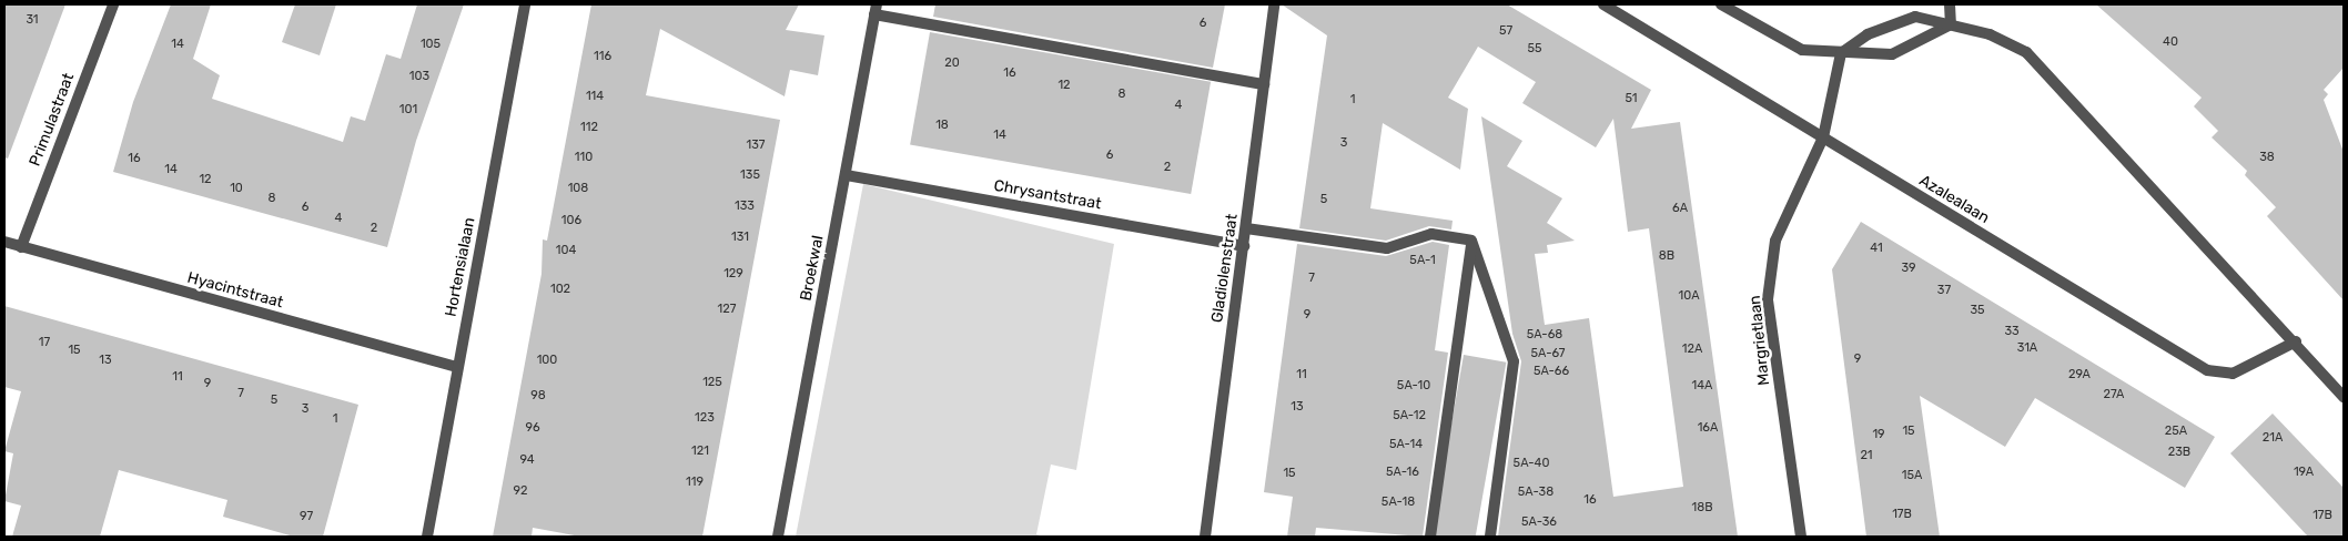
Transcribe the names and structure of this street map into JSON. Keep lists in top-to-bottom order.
{
  "streets": {
    "street": [
      "Primulastraat",
      "Chrysantstraat",
      "Azalealaan",
      "Hortensialaan",
      "Broekwal",
      "Gladiolenstraat",
      "Hyacintstraat",
      "Margrietlaan"
    ]
  },
  "crossings": [
    ["Primulastraat", "Hyacintstraat"],
    ["Chrysantstraat", "Broekwal"],
    ["Chrysantstraat", "Gladiolenstraat"],
    ["Azalealaan", "Margrietlaan"],
    ["Hortensialaan", "Hyacintstraat"]
  ],
  "house_numbers": [
    "31",
    "6",
    "57",
    "40",
    "14",
    "105",
    "55",
    "116",
    "20",
    "16",
    "103",
    "12",
    "8",
    "114",
    "51",
    "1",
    "4",
    "101",
    "18",
    "112",
    "14",
    "3",
    "137",
    "6",
    "110",
    "38",
    "16",
    "2",
    "14",
    "135",
    "12",
    "10",
    "108",
    "8",
    "5",
    "133",
    "6",
    "6A",
    "4",
    "106",
    "2",
    "131",
    "41",
    "104",
    "8B",
    "5A-1",
    "39",
    "129",
    "7",
    "102",
    "37",
    "10A",
    "127",
    "35",
    "9",
    "33",
    "5A-68",
    "17",
    "31A",
    "12A",
    "15",
    "5A-67",
    "9",
    "13",
    "100",
    "5A-66",
    "11",
    "29A",
    "11",
    "125",
    "9",
    "5A-10",
    "14A",
    "7",
    "27A",
    "98",
    "5",
    "13",
    "3",
    "5A-12",
    "123",
    "1",
    "96",
    "16A",
    "15",
    "25A",
    "19",
    "21A",
    "5A-14",
    "121",
    "23B",
    "21",
    "94",
    "5A-40",
    "5A-16",
    "19A",
    "15",
    "15A",
    "119",
    "92",
    "5A-38",
    "16",
    "5A-18",
    "18B",
    "17B",
    "17B",
    "97",
    "5A-36"
  ]
}
